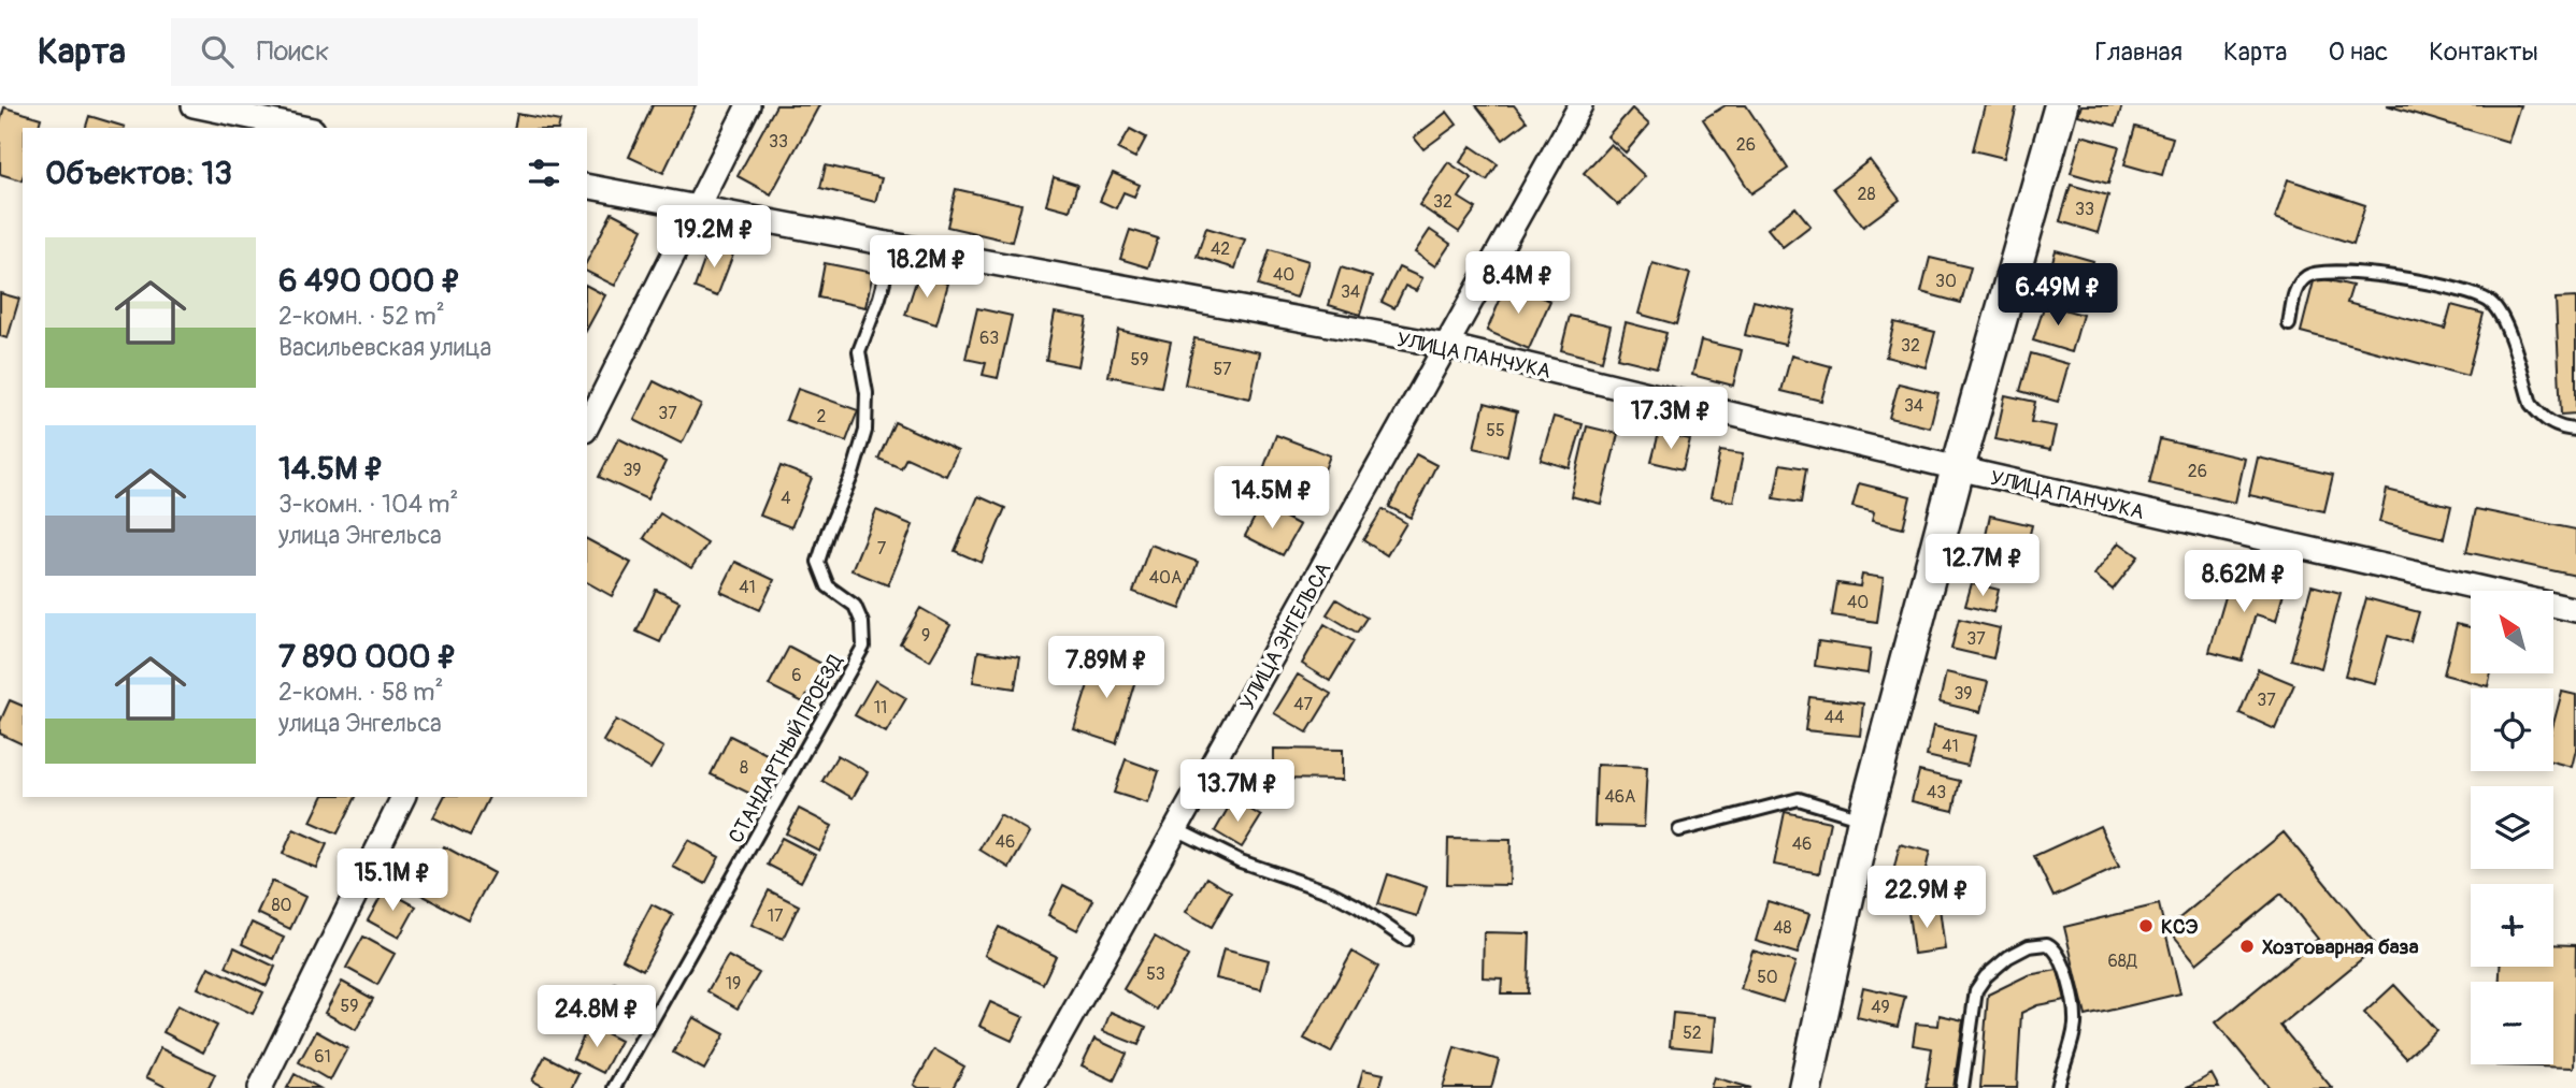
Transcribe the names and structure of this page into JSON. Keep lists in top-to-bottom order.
{
  "streets": {
    "street": ["УЛИЦА ПАНЧУКА", "УЛИЦА ЭНГЕЛЬСА"],
    "lane": ["СТАНДАРТНЫЙ ПРОЕЗД"]
  },
  "crossings": [
    ["УЛИЦА ПАНЧУКА", "УЛИЦА ЭНГЕЛЬСА"],
    ["УЛИЦА ПАНЧУКА", "СТАНДАРТНЫЙ ПРОЕЗД"]
  ],
  "places": ["КСЭ", "Хозтоварная база"],
  "house_numbers": [
    "33",
    "26",
    "28",
    "32",
    "33",
    "42",
    "40",
    "30",
    "34",
    "63",
    "32",
    "59",
    "57",
    "34",
    "37",
    "2",
    "55",
    "39",
    "26",
    "4",
    "7",
    "40А",
    "41",
    "40",
    "9",
    "37",
    "6",
    "39",
    "37",
    "47",
    "11",
    "44",
    "41",
    "8",
    "43",
    "46А",
    "46",
    "46",
    "80",
    "17",
    "48",
    "68Д",
    "53",
    "50",
    "19",
    "59",
    "49",
    "52",
    "61"
  ],
  "north": "top left",
  "page": {
    "header": "Карта",
    "search": "Поиск",
    "nav": [
      "Главная",
      "Карта",
      "О нас",
      "Контакты"
    ],
    "heading": "Объектов: 13",
    "price": [
      "19.2M ₽",
      "18.2M ₽",
      "8.4M ₽",
      "6.49M ₽",
      "17.3M ₽",
      "14.5M ₽",
      "12.7M ₽",
      "8.62M ₽",
      "7.89M ₽",
      "13.7M ₽",
      "15.1M ₽",
      "22.9M ₽",
      "24.8M ₽"
    ],
    "list": [
      {
        "name": "6 490 000 ₽",
        "note": "2-комн. · 52 m² · Васильевская улица"
      },
      {
        "name": "14.5M ₽",
        "note": "3-комн. · 104 m² · улица Энгельса"
      },
      {
        "name": "7 890 000 ₽",
        "note": "2-комн. · 58 m² · улица Энгельса"
      }
    ],
    "map_buttons": ["+", "−"]
  }
}
